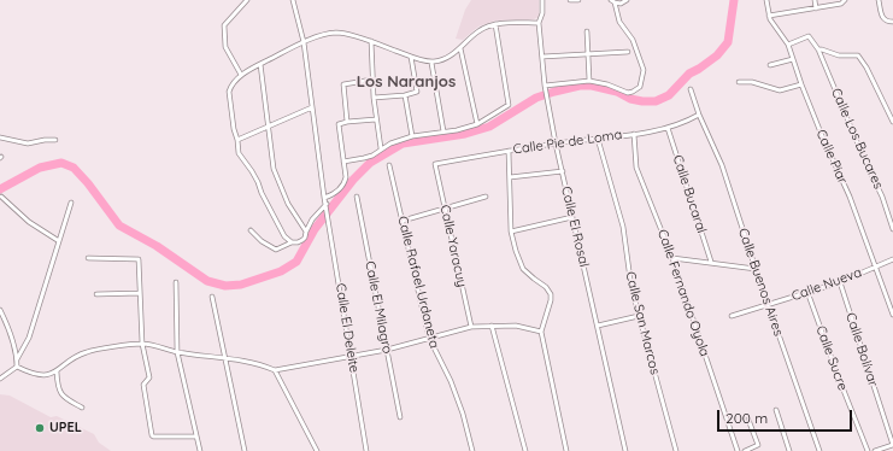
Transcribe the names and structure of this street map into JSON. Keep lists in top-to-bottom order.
{
  "streets": {
    "street": [
      "Calle Los Bucares",
      "Calle Pie de Loma",
      "Calle Piar",
      "Calle Bucaral",
      "Calle El Rosal",
      "Calle Yaracuy",
      "Calle Rafael Urdaneta",
      "Calle Buenos Aires",
      "Calle Nueva",
      "Calle Fernando Oyola",
      "Calle El Milagro",
      "Calle San Marcos",
      "Calle El Deleite",
      "Calle Bolívar",
      "Calle Sucre"
    ]
  },
  "crossings": [
    ["Calle Pie de Loma", "Calle Bucaral"],
    ["Calle Pie de Loma", "Calle El Rosal"],
    ["Calle Pie de Loma", "Calle Yaracuy"],
    ["Calle Pie de Loma", "Calle Buenos Aires"],
    ["Calle Pie de Loma", "Calle Fernando Oyola"],
    ["Calle Pie de Loma", "Calle San Marcos"],
    ["Calle Piar", "Calle Nueva"],
    ["Calle Buenos Aires", "Calle Nueva"],
    ["Calle Nueva", "Calle Bolívar"],
    ["Calle Nueva", "Calle Sucre"]
  ],
  "districts": ["Los Naranjos"],
  "places": ["UPEL"],
  "scale_bar": "200 m"
}
